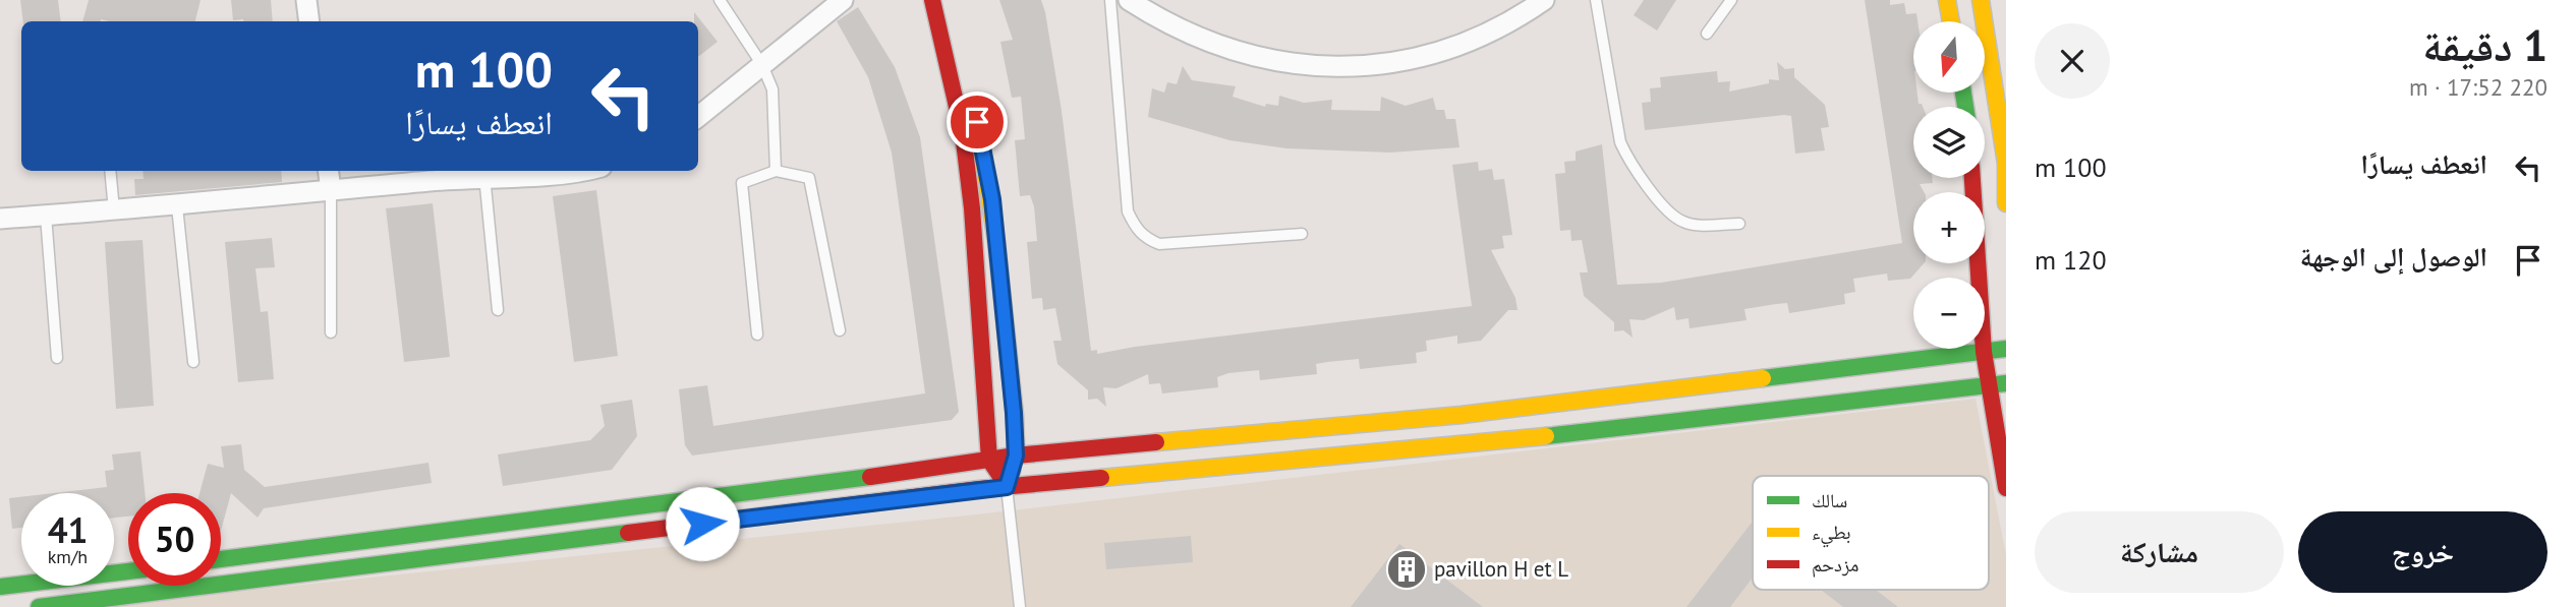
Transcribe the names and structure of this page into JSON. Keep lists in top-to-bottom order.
{
  "places": {
    "building": ["pavillon H et L"]
  },
  "legend": ["سالك", "بطيء", "مزدحم"],
  "north": "bottom",
  "page": {
    "heading": ["1 دقيقة", "220 m · 17:52"],
    "map_buttons": ["+", "−"],
    "turn": ["100 m", "انعطف يسارًا"],
    "list": [
      {
        "name": "انعطف يسارًا",
        "value": "100 m"
      },
      {
        "name": "الوصول إلى الوجهة",
        "value": "120 m"
      }
    ],
    "speed": "41 km/h",
    "limit": "50",
    "buttons": ["خروج", "مشاركة"]
  }
}
